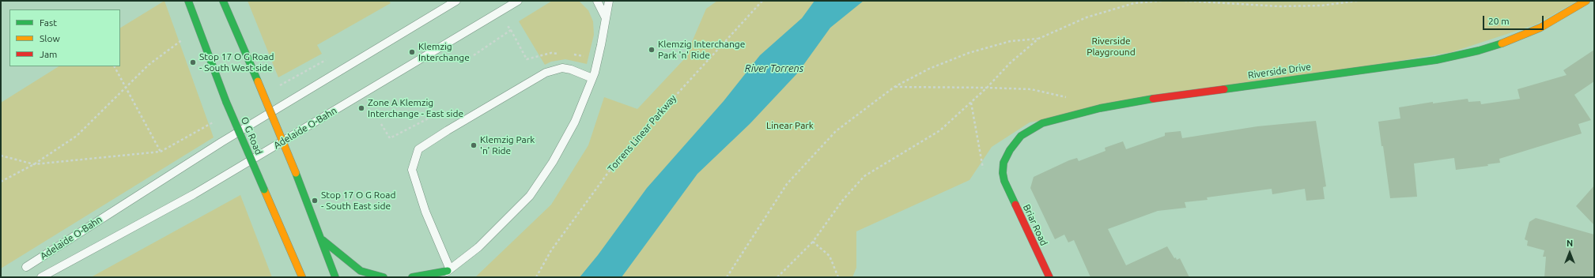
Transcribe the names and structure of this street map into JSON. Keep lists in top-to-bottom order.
{
  "streets": {
    "street": ["Riverside Drive", "O G Road", "Briar Road"],
    "lane": ["Adelaide O-Bahn"],
    "path": ["Torrens Linear Parkway"]
  },
  "crossings": [
    ["Riverside Drive", "Briar Road"]
  ],
  "water": ["River Torrens"],
  "parks": ["Riverside Playground", "Linear Park"],
  "places": [
    "Klemzig Interchange Park 'n' Ride",
    "Klemzig Interchange",
    "Stop 17 O G Road - South West side",
    "Zone A Klemzig Interchange - East side",
    "Klemzig Park 'n' Ride",
    "Stop 17 O G Road - South East side"
  ],
  "legend": ["Fast", "Slow", "Jam"],
  "scale_bar": "20 m",
  "north": "top"
}
